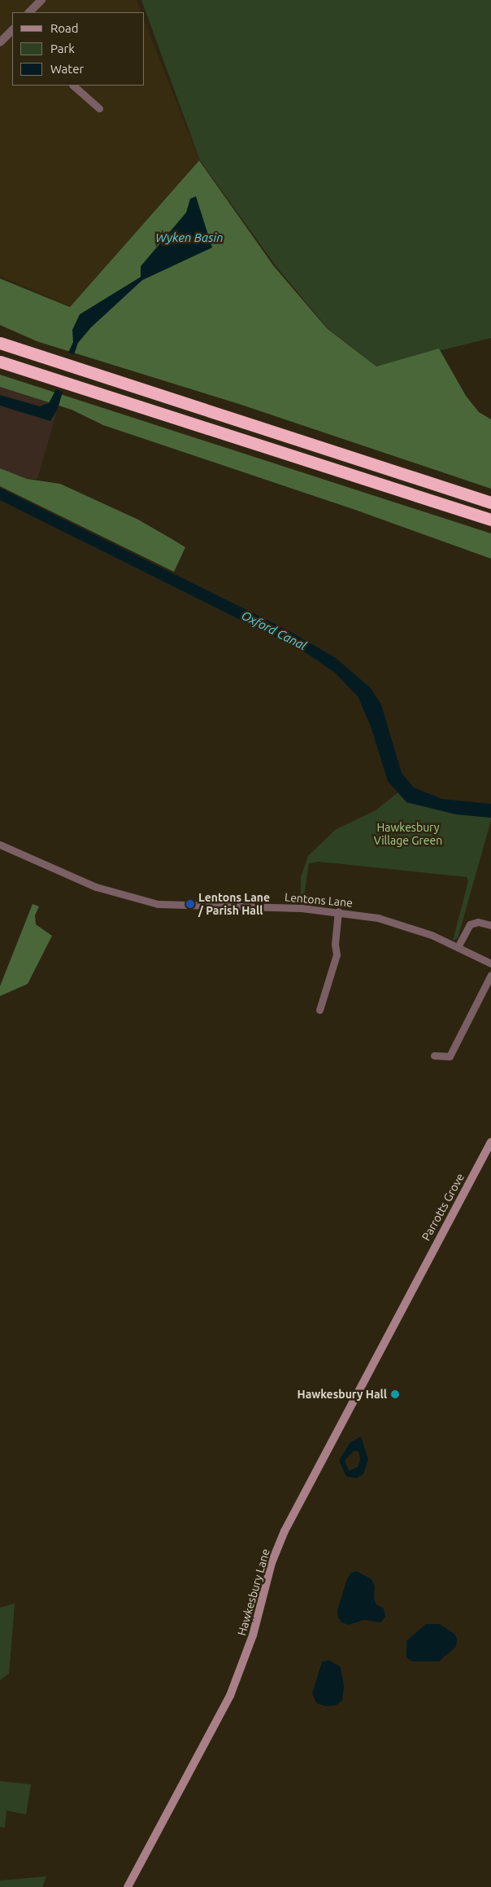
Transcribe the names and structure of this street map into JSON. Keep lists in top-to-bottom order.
{
  "streets": {
    "main road": ["Parrotts Grove", "Hawkesbury Lane"],
    "street": ["Lentons Lane"]
  },
  "crossings": [
    ["Parrotts Grove", "Hawkesbury Lane"]
  ],
  "water": ["Wyken Basin", "Oxford Canal"],
  "parks": ["Hawkesbury Village Green"],
  "places": ["Lentons Lane / Parish Hall", "Hawkesbury Hall"],
  "legend": ["Road", "Park", "Water"]
}
